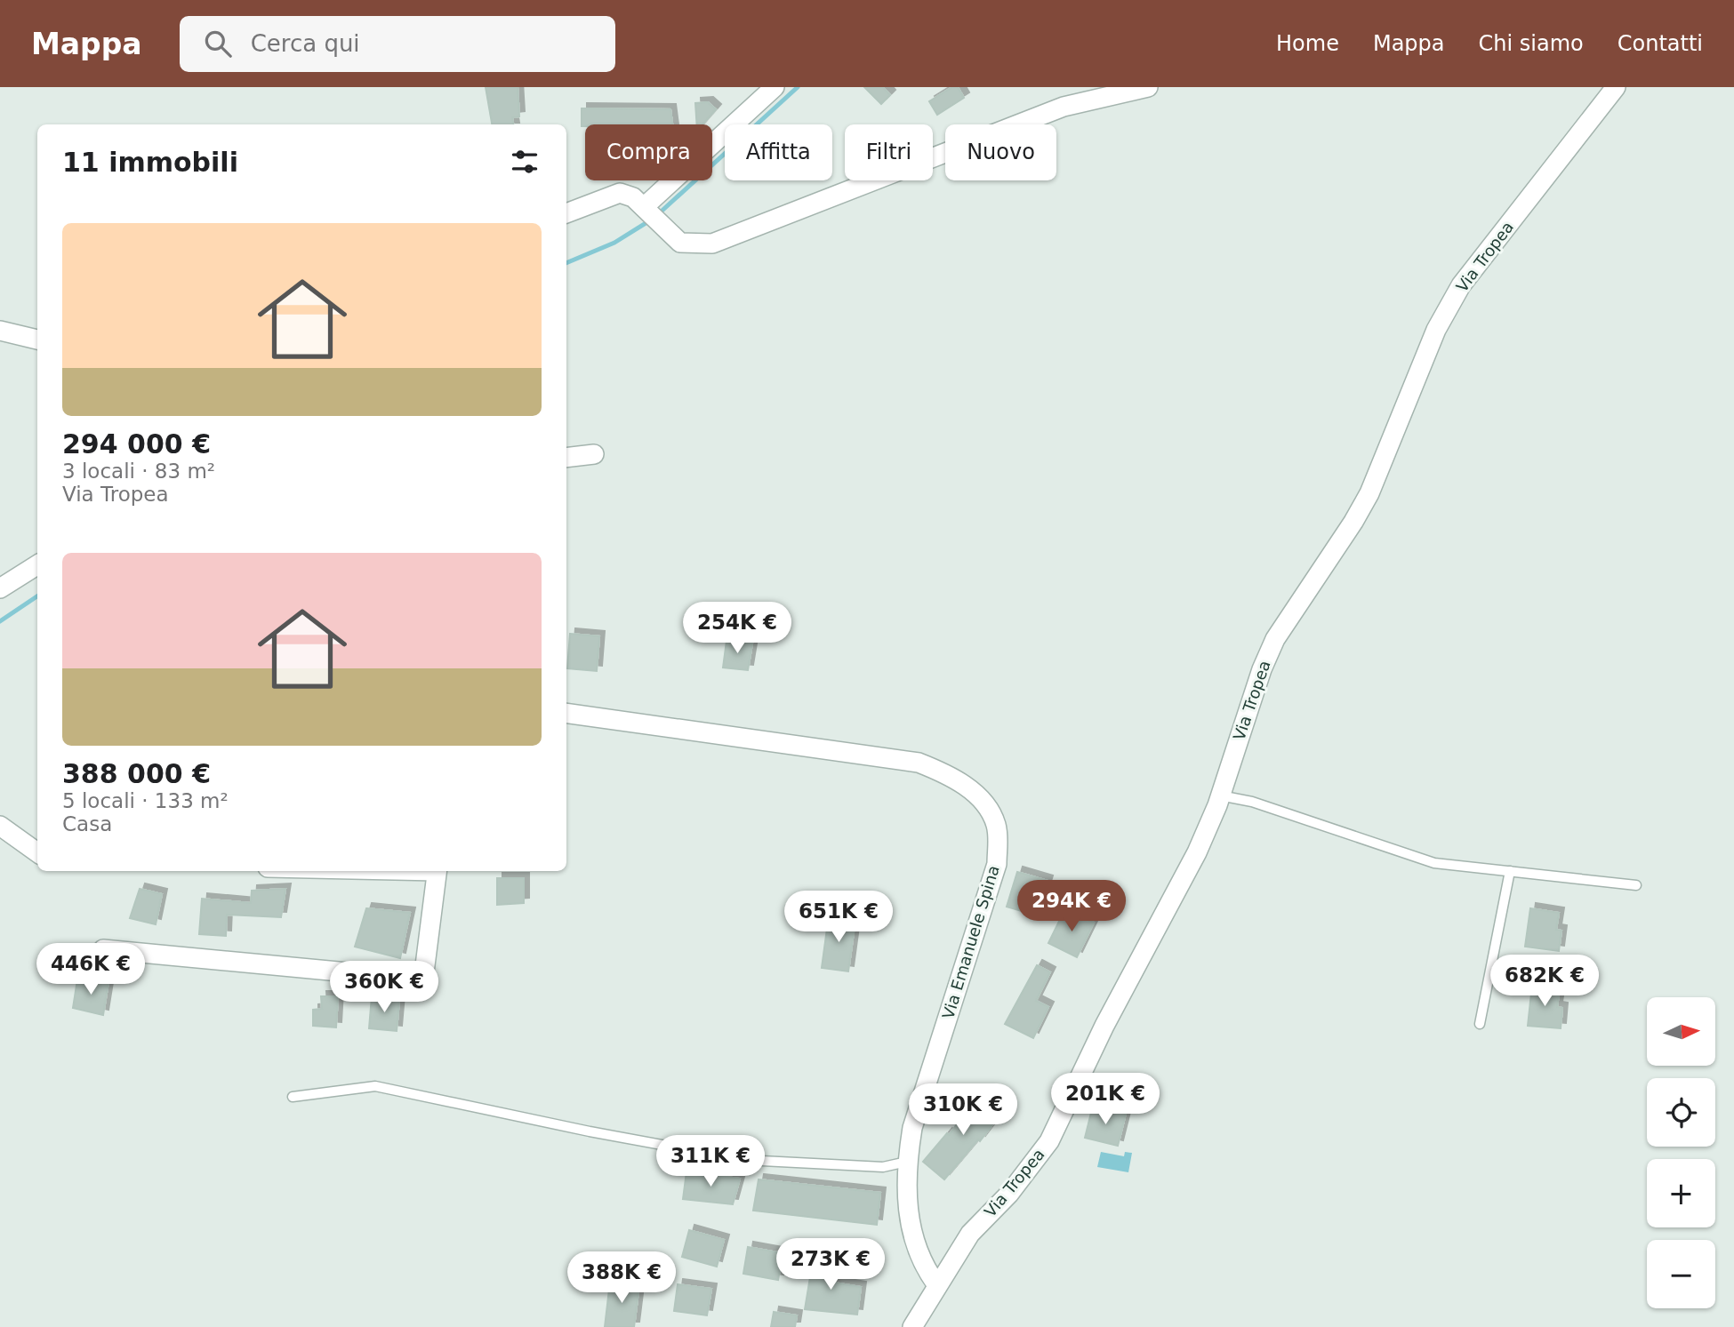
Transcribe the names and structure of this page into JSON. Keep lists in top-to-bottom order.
{
  "streets": {
    "street": ["Via Tropea", "Via Emanuele Spina"]
  },
  "crossings": [
    ["Via Tropea", "Via Emanuele Spina"]
  ],
  "north": "right",
  "page": {
    "header": "Mappa",
    "search": "Cerca qui",
    "nav": [
      "Home",
      "Mappa",
      "Chi siamo",
      "Contatti"
    ],
    "chip": [
      "Compra",
      "Affitta",
      "Filtri",
      "Nuovo"
    ],
    "heading": "11 immobili",
    "list": [
      {
        "name": "294 000 €",
        "note": "3 locali · 83 m² · Via Tropea"
      },
      {
        "name": "388 000 €",
        "note": "5 locali · 133 m² · Casa"
      }
    ],
    "price": [
      "254K €",
      "294K €",
      "651K €",
      "446K €",
      "682K €",
      "360K €",
      "201K €",
      "310K €",
      "311K €",
      "273K €",
      "388K €"
    ],
    "map_buttons": ["+", "−"]
  }
}
